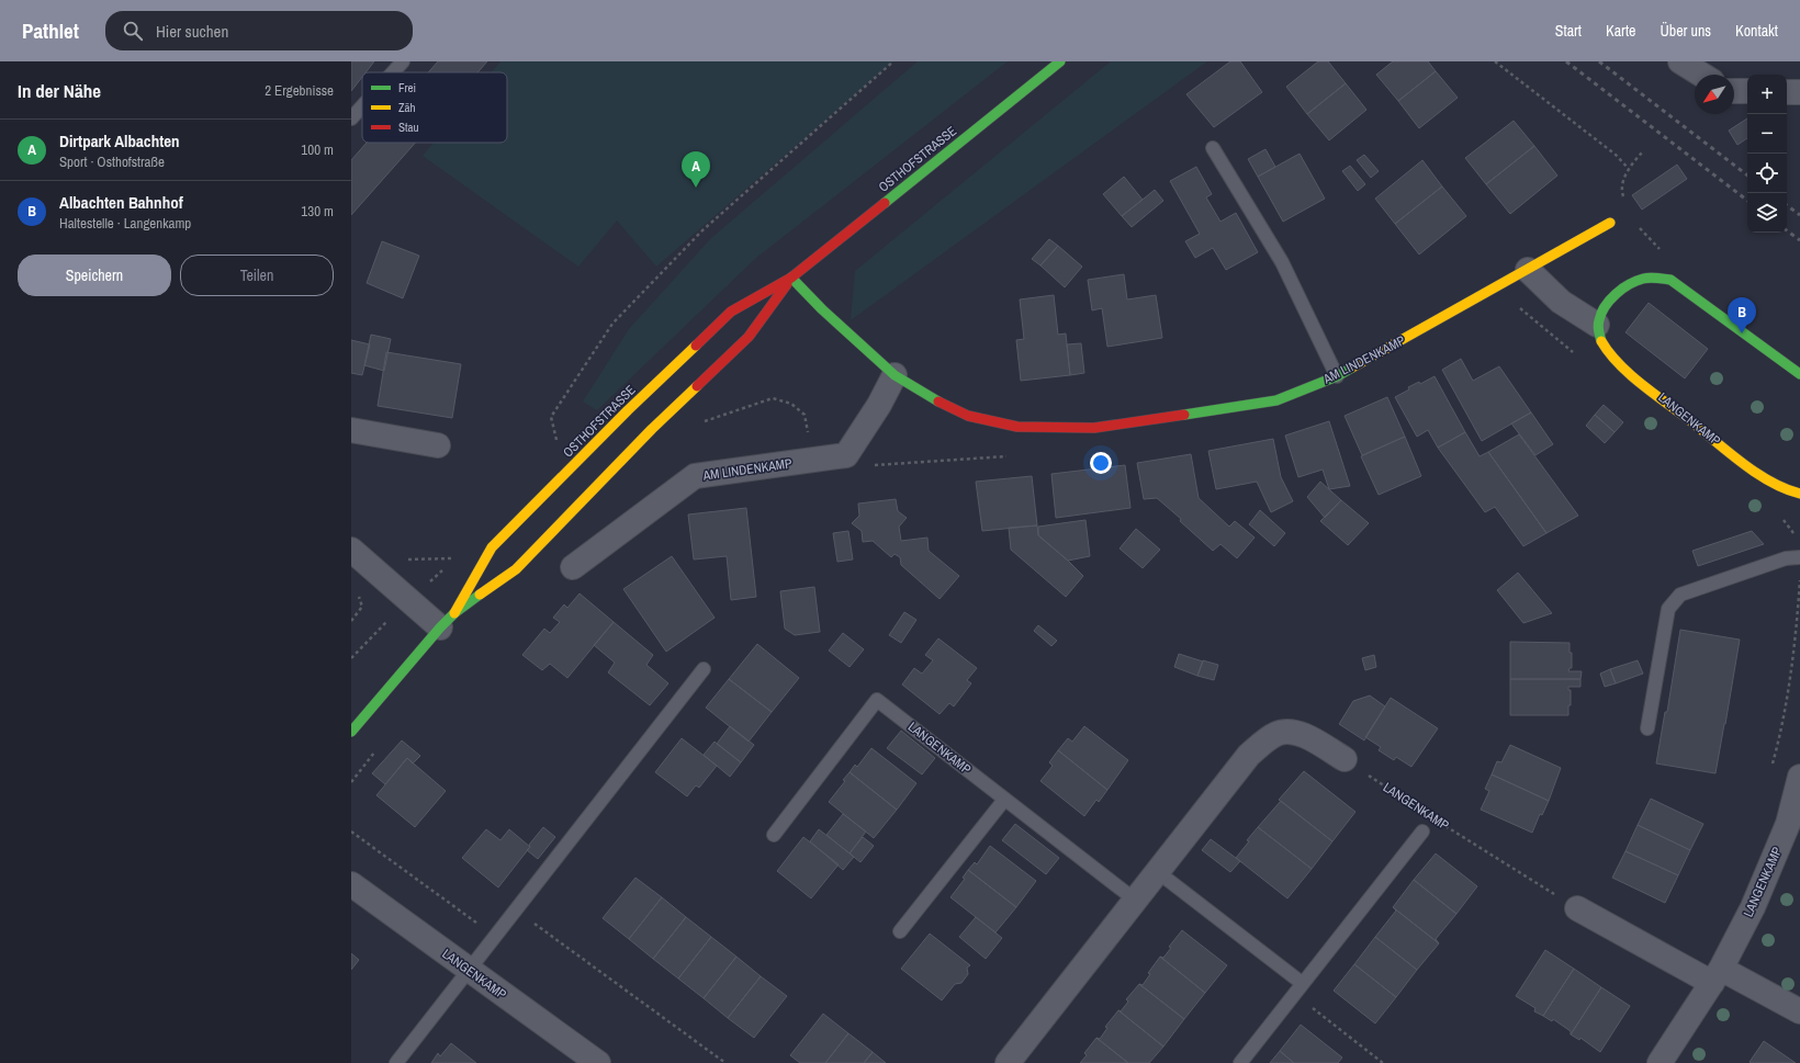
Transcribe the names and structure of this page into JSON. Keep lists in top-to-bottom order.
{
  "streets": {
    "street": ["OSTHOFSTRASSE", "AM LINDENKAMP", "LANGENKAMP"]
  },
  "crossings": [
    ["OSTHOFSTRASSE", "AM LINDENKAMP"]
  ],
  "legend": ["Frei", "Zäh", "Stau"],
  "north": "bottom left",
  "page": {
    "header": "Pathlet",
    "search": "Hier suchen",
    "nav": [
      "Start",
      "Karte",
      "Über uns",
      "Kontakt"
    ],
    "heading": ["In der Nähe", "2 Ergebnisse"],
    "map_buttons": ["+", "−"],
    "list": [
      {
        "mark": "A",
        "name": "Dirtpark Albachten",
        "note": "Sport · Osthofstraße",
        "value": "100 m"
      },
      {
        "mark": "B",
        "name": "Albachten Bahnhof",
        "note": "Haltestelle · Langenkamp",
        "value": "130 m"
      }
    ],
    "pins": ["A", "B"],
    "buttons": ["Speichern", "Teilen"]
  }
}
